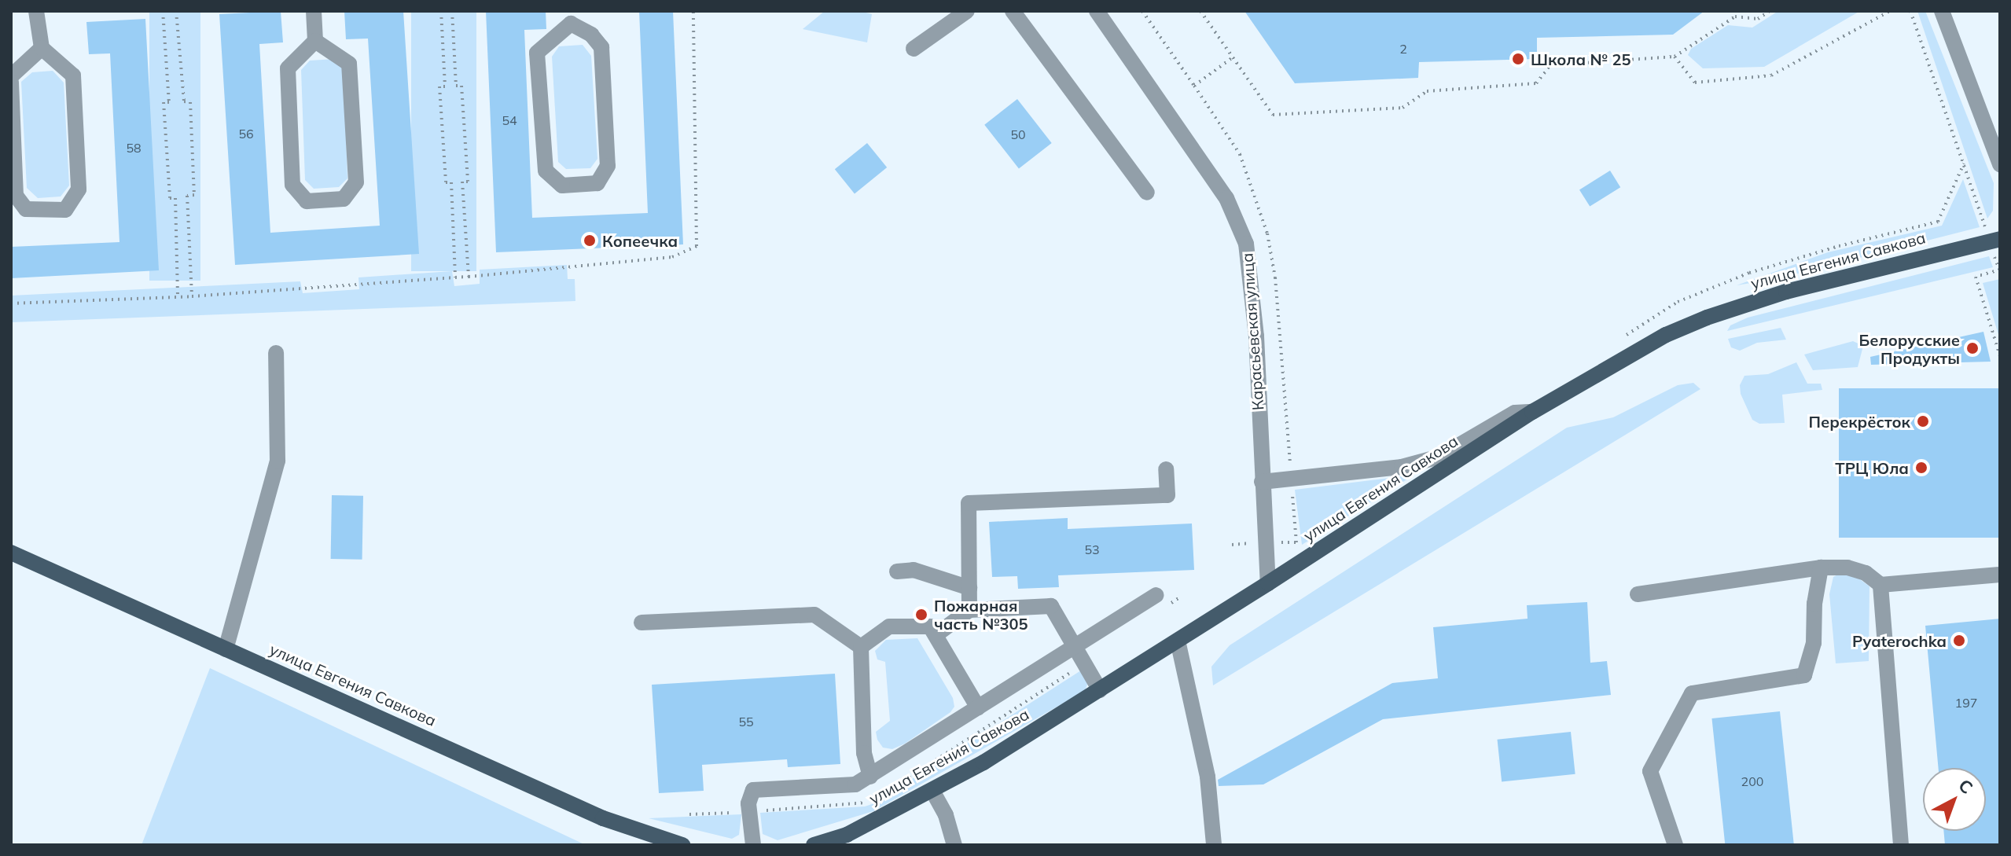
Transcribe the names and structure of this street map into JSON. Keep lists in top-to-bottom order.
{
  "streets": {
    "main road": ["улица Евгения Савкова"],
    "street": ["Карасьевская улица"]
  },
  "crossings": [
    ["улица Евгения Савкова", "Карасьевская улица"]
  ],
  "places": [
    "Школа № 25",
    "Копеечка",
    "Белорусские Продукты",
    "Перекрёсток",
    "ТРЦ Юла",
    "Пожарная часть №305",
    "Pyaterochka"
  ],
  "house_numbers": [
    "2",
    "54",
    "56",
    "50",
    "58",
    "53",
    "197",
    "55",
    "200"
  ],
  "north": "top right"
}
